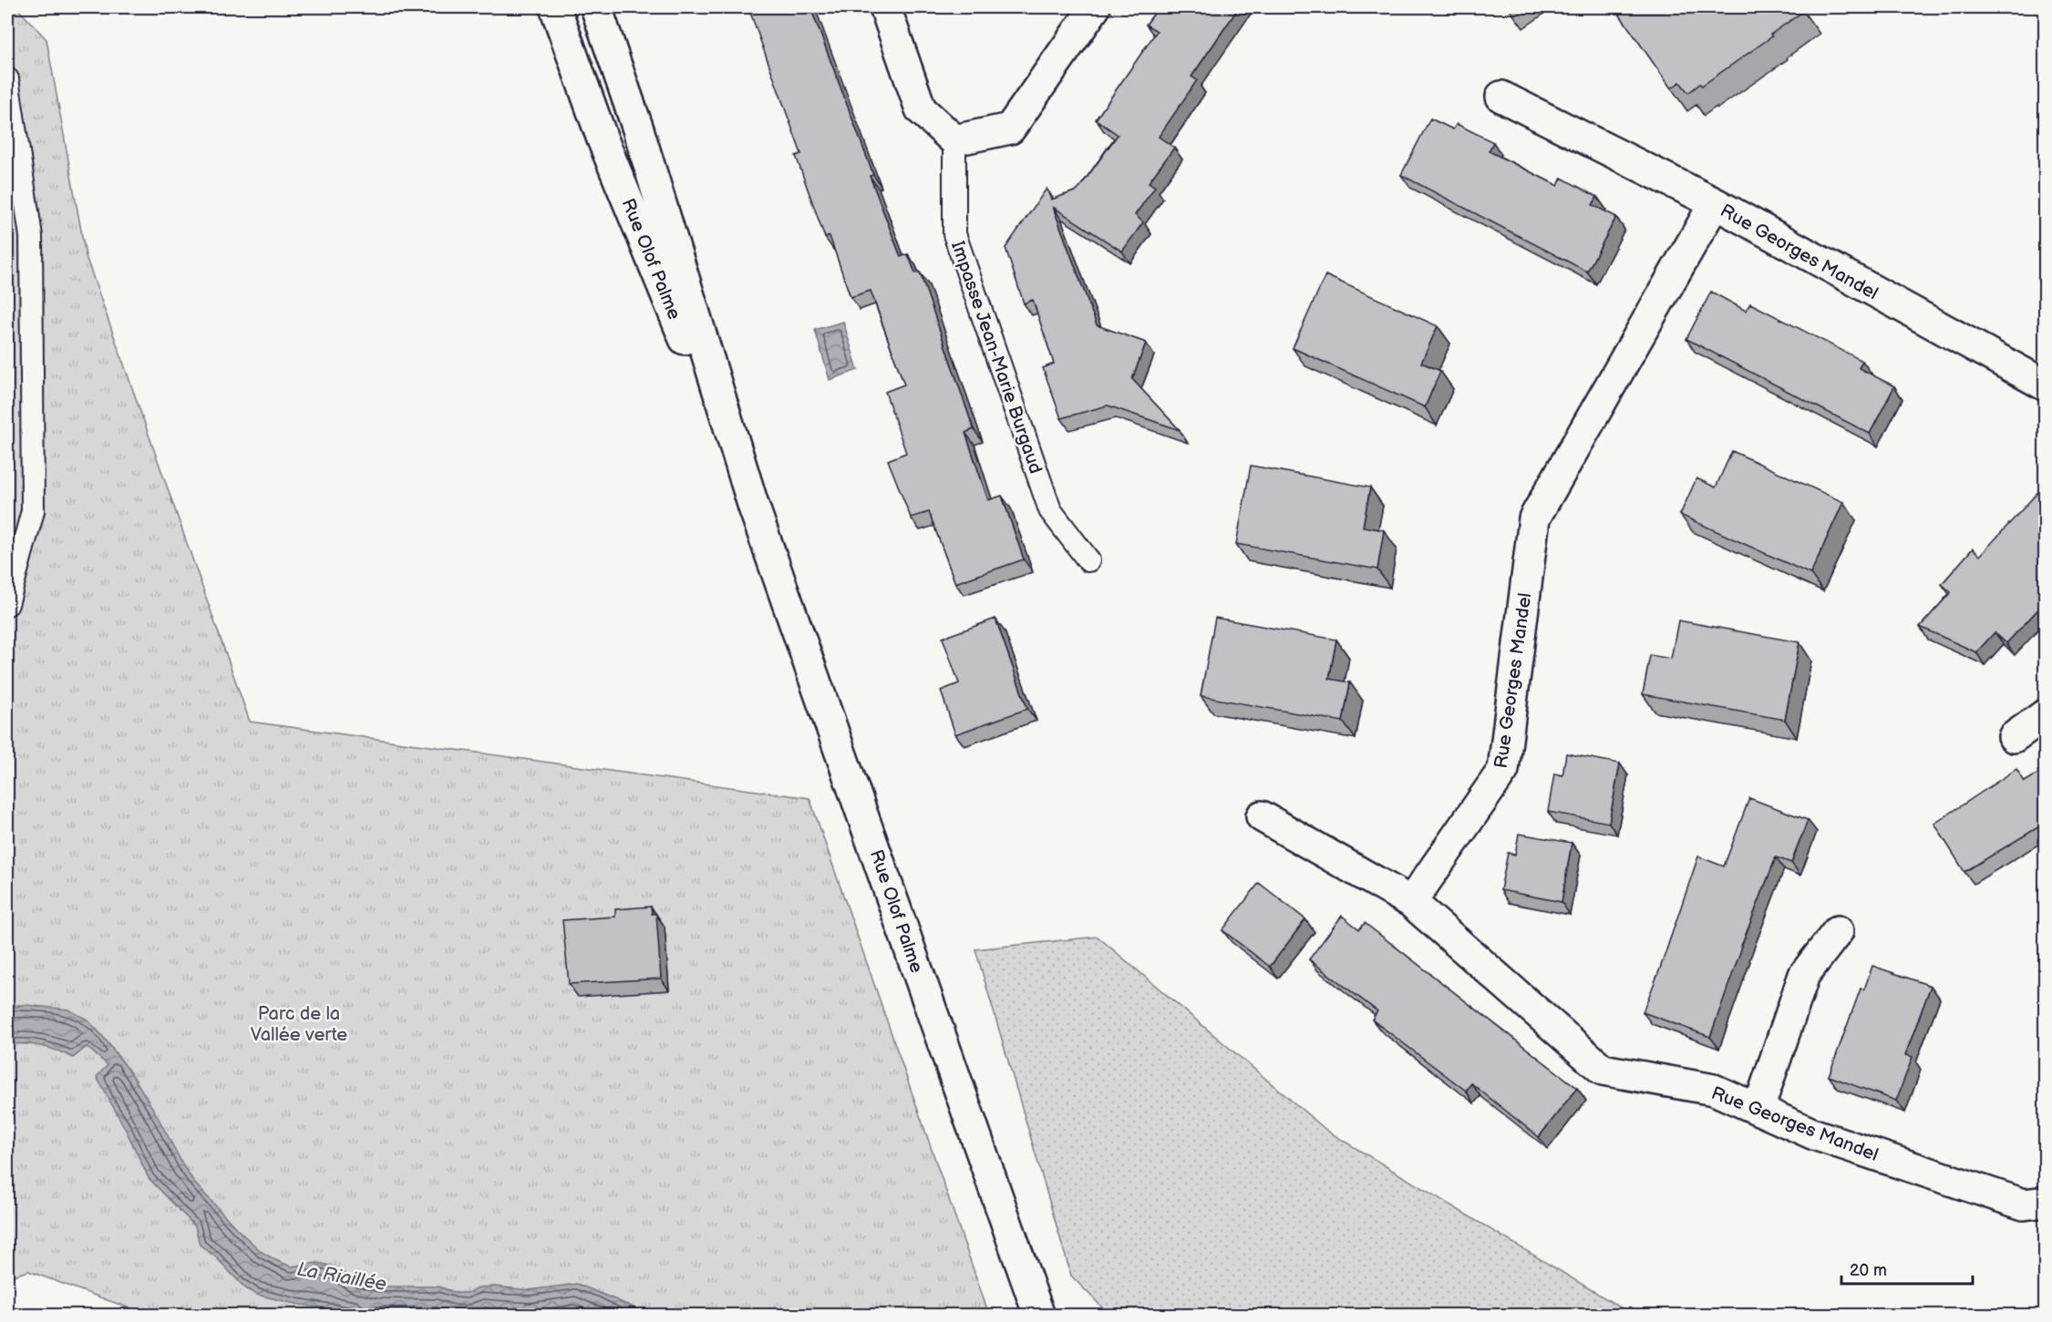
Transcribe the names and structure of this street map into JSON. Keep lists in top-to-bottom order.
{
  "streets": {
    "street": ["Rue Georges Mandel", "Rue Olof Palme"],
    "lane": ["Impasse Jean-Marie Burgaud"]
  },
  "water": ["La Riaillée"],
  "parks": ["Parc de la Vallée verte"],
  "scale_bar": "20 m"
}
